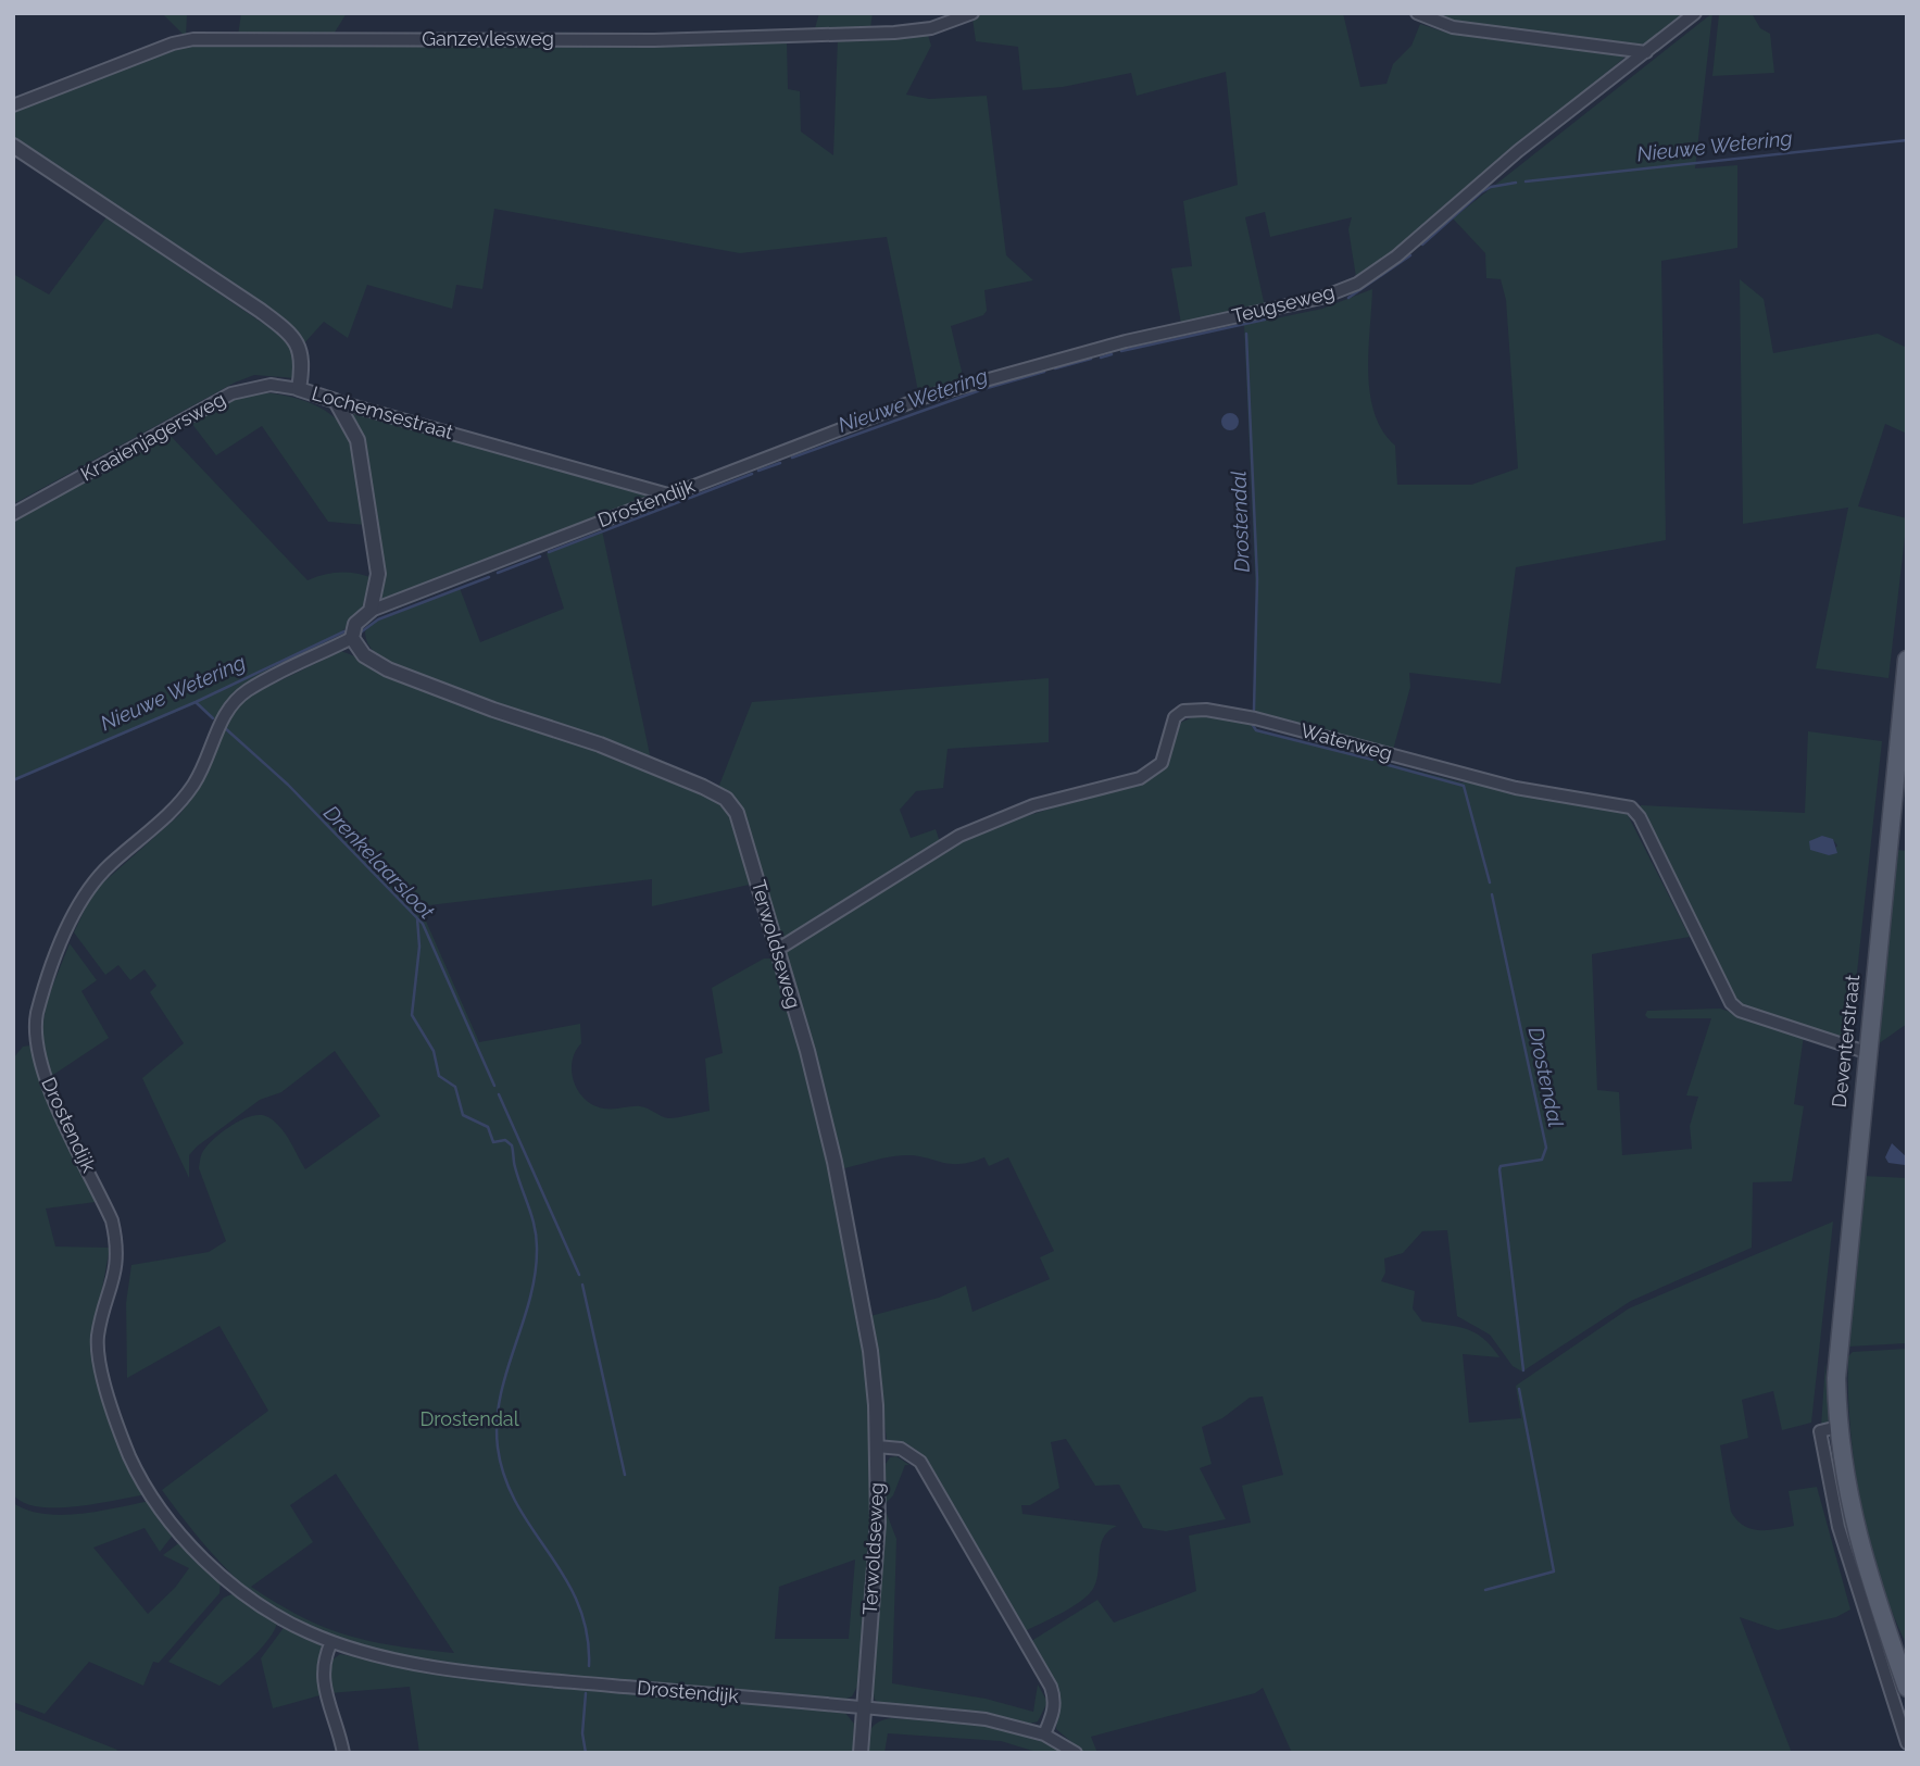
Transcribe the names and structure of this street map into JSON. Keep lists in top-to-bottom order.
{
  "streets": {
    "main road": ["Deventerstraat"],
    "street": [
      "Ganzevlesweg",
      "Teugseweg",
      "Lochemsestraat",
      "Kraaienjagersweg",
      "Drostendijk",
      "Waterweg",
      "Terwoldseweg"
    ]
  },
  "crossings": [
    ["Teugseweg", "Drostendijk"],
    ["Lochemsestraat", "Kraaienjagersweg"],
    ["Lochemsestraat", "Drostendijk"],
    ["Drostendijk", "Terwoldseweg"],
    ["Waterweg", "Terwoldseweg"],
    ["Waterweg", "Deventerstraat"]
  ],
  "water": ["Nieuwe Wetering", "Drostendal", "Drenkelaarsloot"],
  "parks": ["Drostendal"]
}
